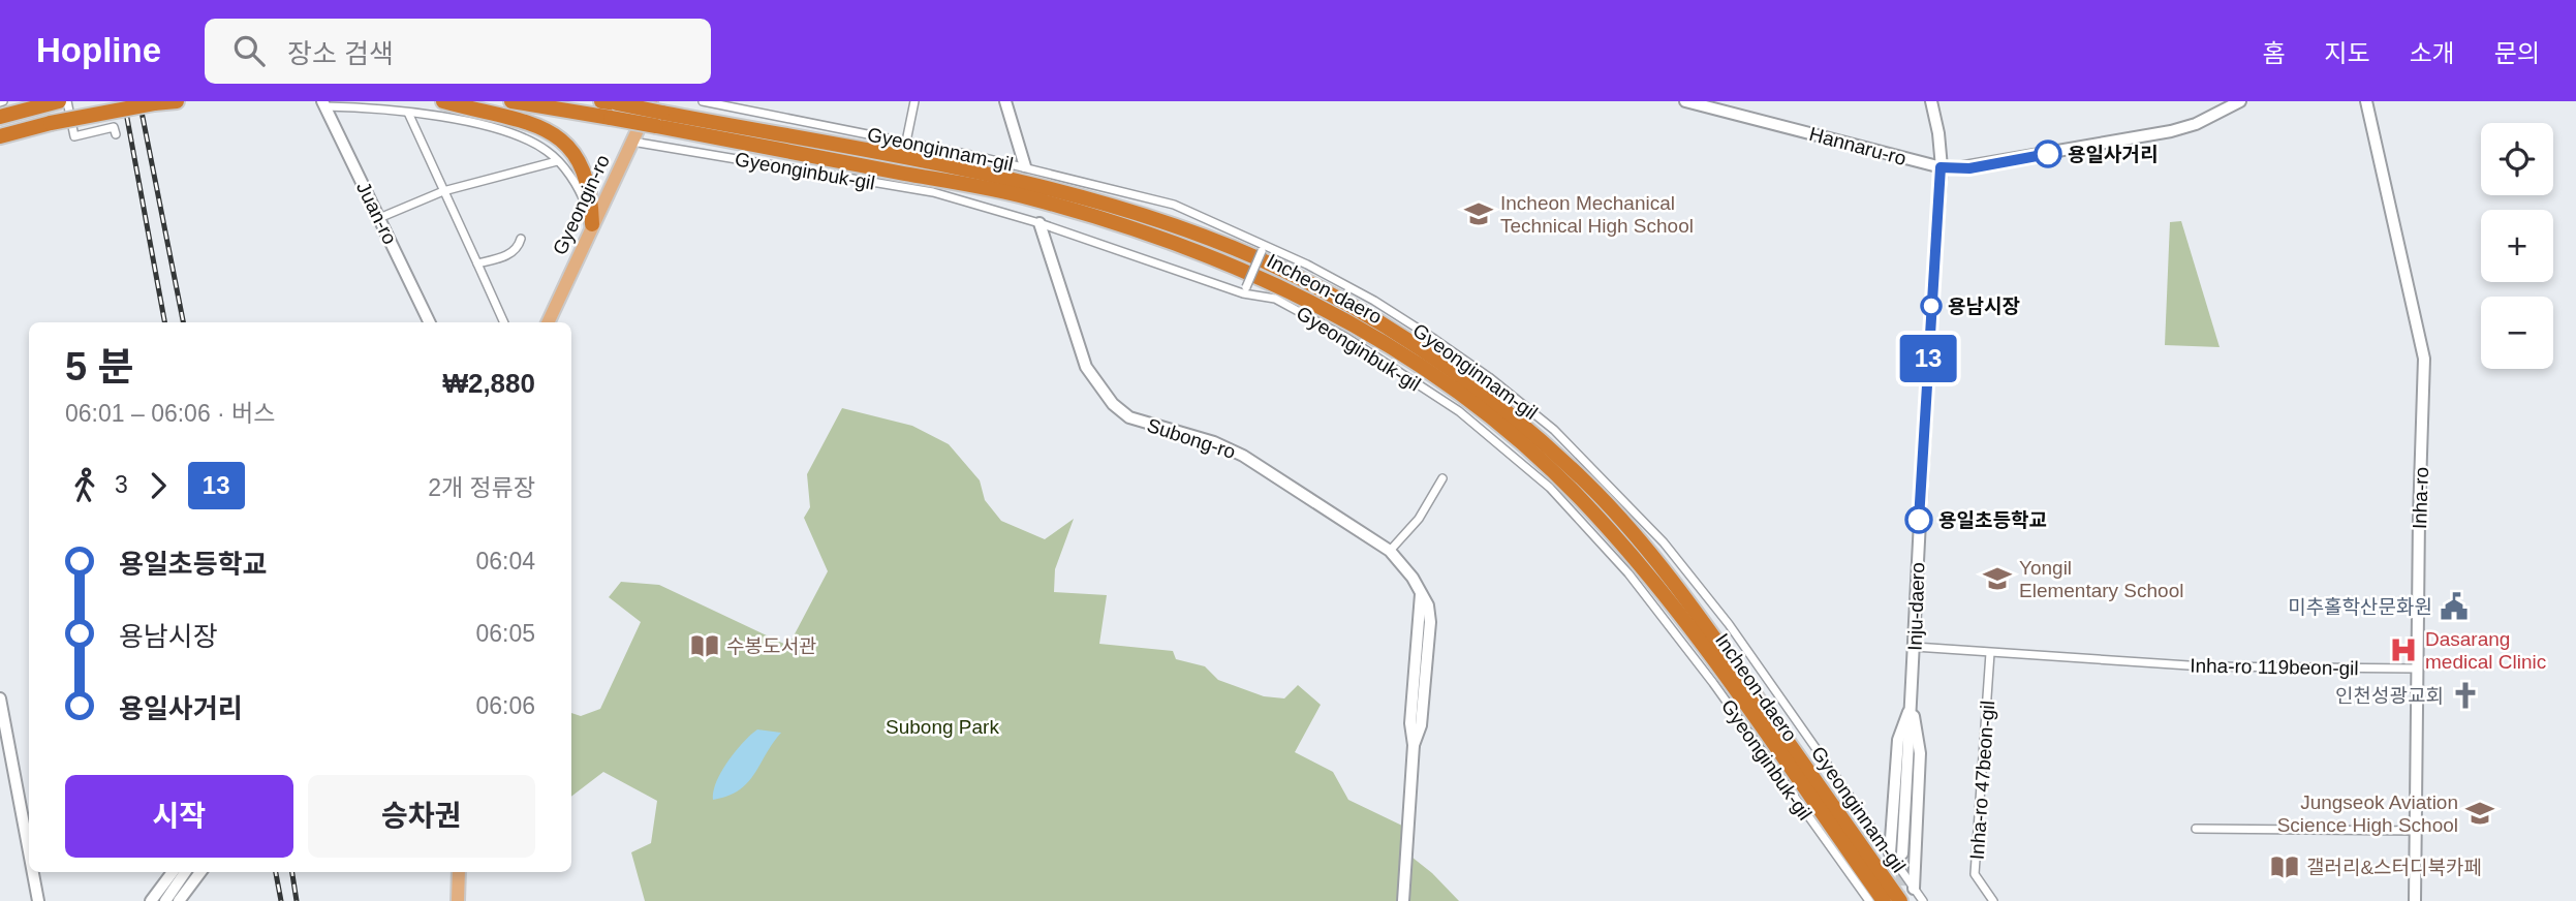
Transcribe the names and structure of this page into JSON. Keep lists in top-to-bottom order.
{
  "streets": {
    "highway": ["Incheon-daero"],
    "main road": [
      "Hannaru-ro",
      "Gyeongin-ro",
      "Juan-ro",
      "Subong-ro",
      "Inha-ro",
      "Inju-daero"
    ],
    "street": [
      "Gyeonginnam-gil",
      "Gyeonginbuk-gil",
      "Inha-ro 119beon-gil",
      "Inha-ro 47beon-gil"
    ]
  },
  "crossings": [
    ["Hannaru-ro", "Inju-daero"],
    ["Gyeonginbuk-gil", "Gyeongin-ro"],
    ["Gyeonginbuk-gil", "Subong-ro"],
    ["Inha-ro", "Inha-ro 119beon-gil"],
    ["Inju-daero", "Inha-ro 119beon-gil"],
    ["Inha-ro 119beon-gil", "Inha-ro 47beon-gil"]
  ],
  "parks": ["Subong Park"],
  "places": {
    "other": ["용일사거리", "용남시장", "용일초등학교"],
    "school or university": ["Incheon Mechanical Technical High School", "Yongil Elementary School", "Jungseok Aviation Science High School"],
    "public building": ["미추홀학산문화원"],
    "library": ["수봉도서관", "갤러리&스터디북카페"],
    "hospital": ["Dasarang medical Clinic"],
    "church": ["인천성광교회"]
  },
  "lines": ["bus line 13"],
  "page": {
    "header": "Hopline",
    "search": "장소 검색",
    "nav": [
      "홈",
      "지도",
      "소개",
      "문의"
    ],
    "on_map": "13",
    "map_buttons": ["+", "−"],
    "heading": ["5 분", "06:01 – 06:06 · 버스", "₩2,880"],
    "legs": ["3", "13", "2개 정류장"],
    "list": [
      {
        "name": "용일초등학교",
        "value": "06:04"
      },
      {
        "name": "용남시장",
        "value": "06:05"
      },
      {
        "name": "용일사거리",
        "value": "06:06"
      }
    ],
    "buttons": ["시작", "승차권"]
  }
}
